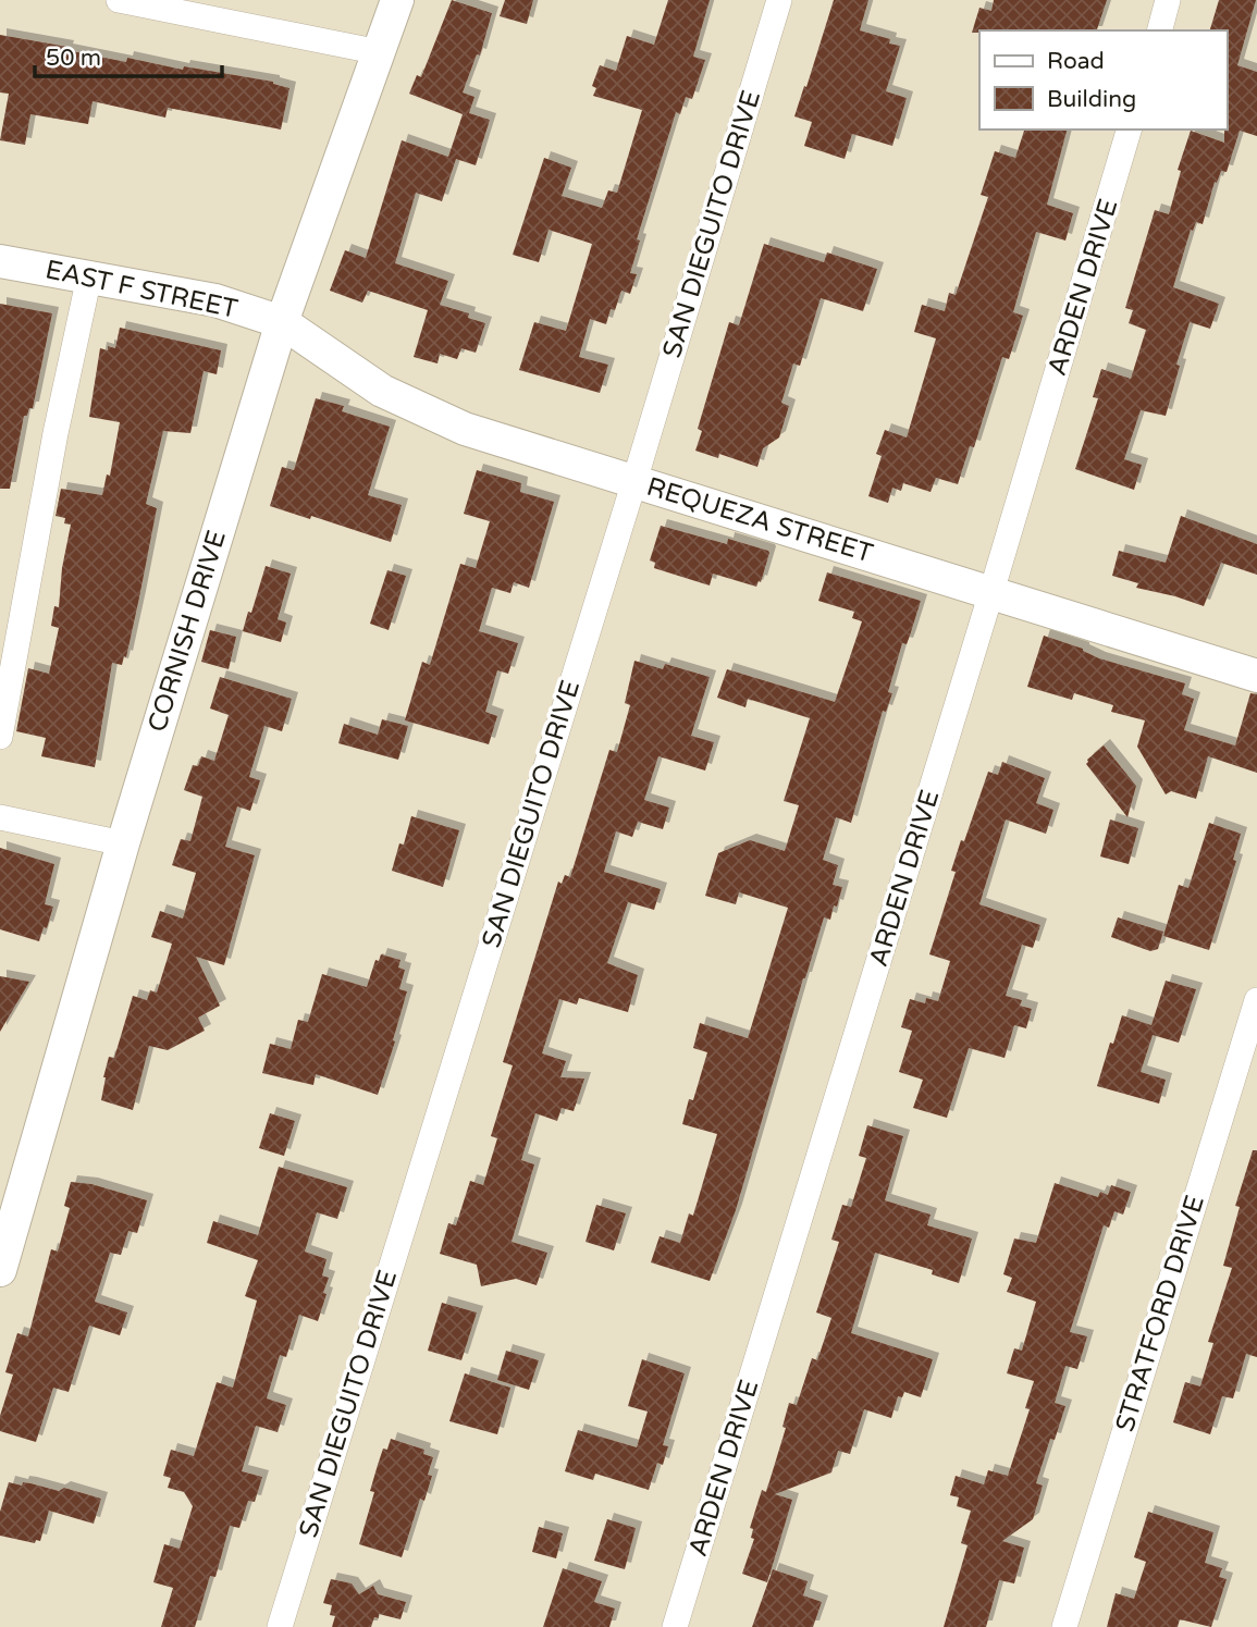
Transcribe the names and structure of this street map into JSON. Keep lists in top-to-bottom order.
{
  "streets": {
    "street": [
      "SAN DIEGUITO DRIVE",
      "ARDEN DRIVE",
      "EAST F STREET",
      "REQUEZA STREET",
      "CORNISH DRIVE",
      "STRATFORD DRIVE"
    ]
  },
  "crossings": [
    ["SAN DIEGUITO DRIVE", "REQUEZA STREET"],
    ["ARDEN DRIVE", "REQUEZA STREET"],
    ["EAST F STREET", "REQUEZA STREET"],
    ["EAST F STREET", "CORNISH DRIVE"],
    ["REQUEZA STREET", "CORNISH DRIVE"]
  ],
  "legend": ["Road", "Building"],
  "scale_bar": "50 m"
}
